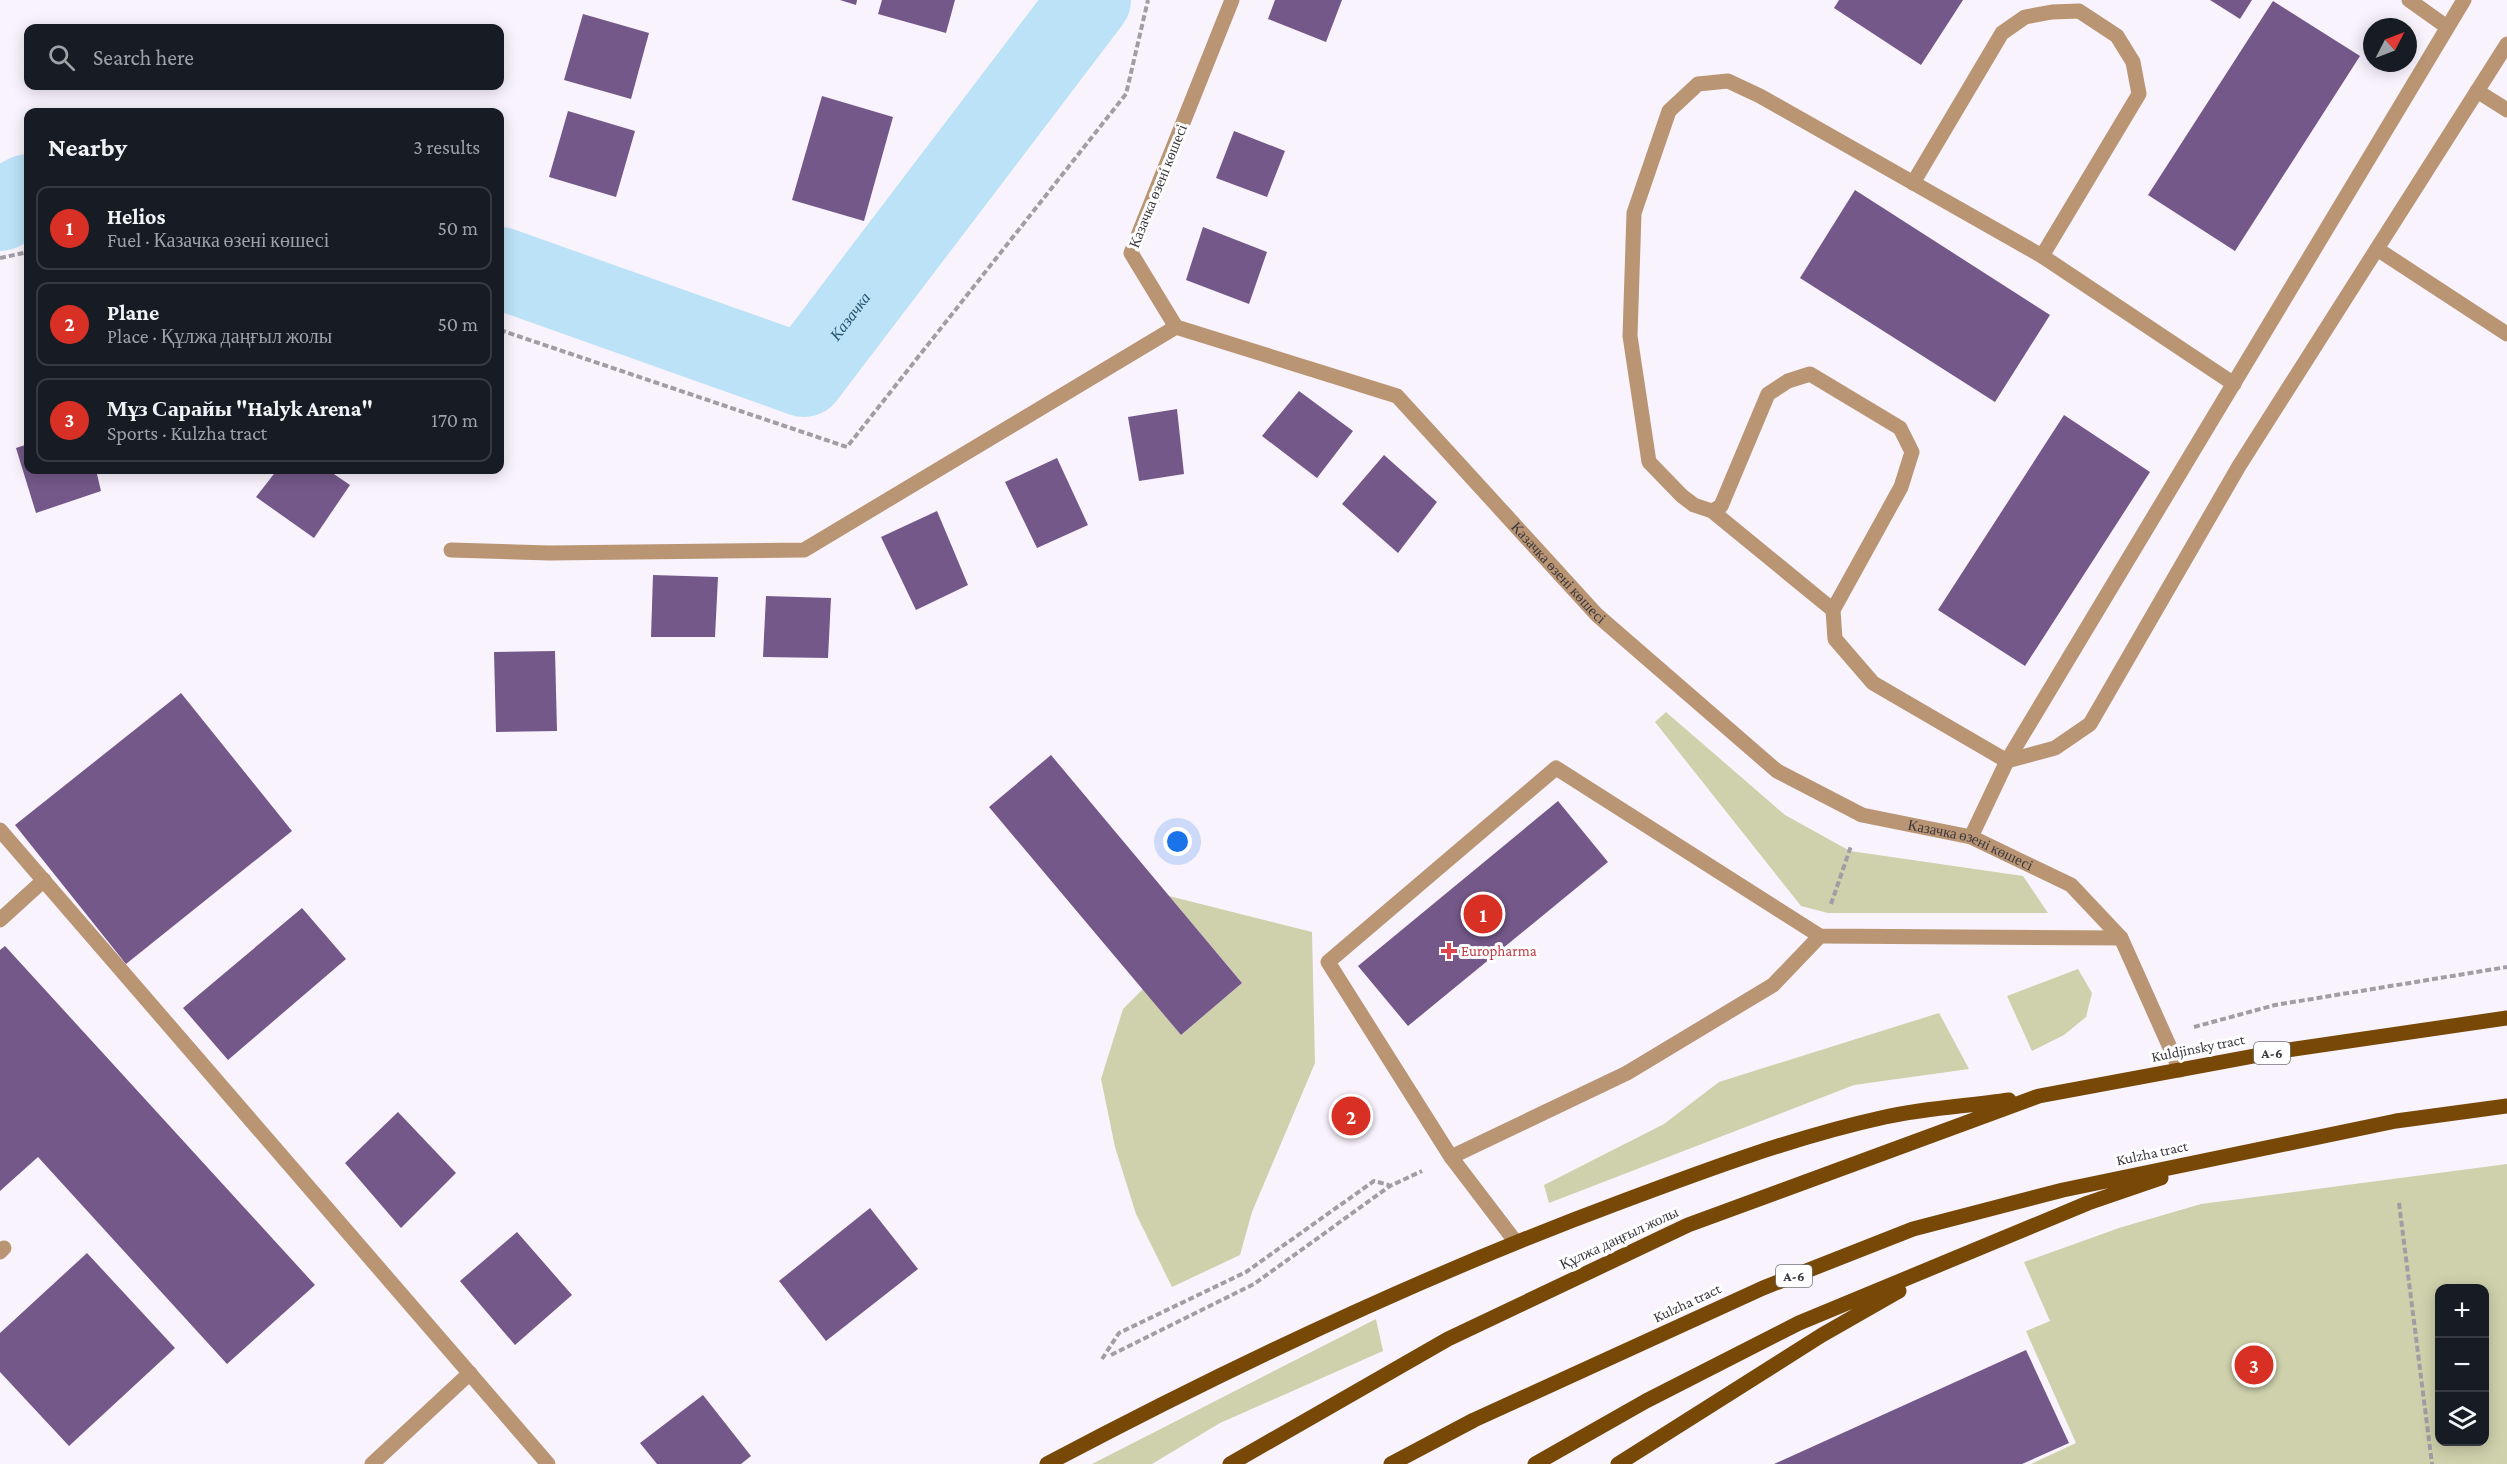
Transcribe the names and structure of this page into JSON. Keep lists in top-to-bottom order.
{
  "streets": {
    "main road": [
      "Kuldjinsky tract",
      "A-6",
      "Kulzha tract",
      "Құлжа даңғыл жолы"
    ],
    "street": ["Казачка өзені көшесі"]
  },
  "crossings": [
    ["Казачка өзені көшесі", "Kuldjinsky tract"],
    ["Kuldjinsky tract", "Құлжа даңғыл жолы"],
    ["A-6", "Kulzha tract"]
  ],
  "water": ["Казачка"],
  "places": {
    "health": ["Europharma"]
  },
  "north": "top right",
  "page": {
    "search": "Search here",
    "heading": ["Nearby", "3 results"],
    "list": [
      {
        "mark": "1",
        "name": "Helios",
        "note": "Fuel · Казачка өзені көшесі",
        "value": "50 m"
      },
      {
        "mark": "2",
        "name": "Plane",
        "note": "Place · Құлжа даңғыл жолы",
        "value": "50 m"
      },
      {
        "mark": "3",
        "name": "Мұз Сарайы \"Halyk Arena\"",
        "note": "Sports · Kulzha tract",
        "value": "170 m"
      }
    ],
    "pins": ["1", "2", "3"],
    "map_buttons": ["+", "−"]
  }
}
